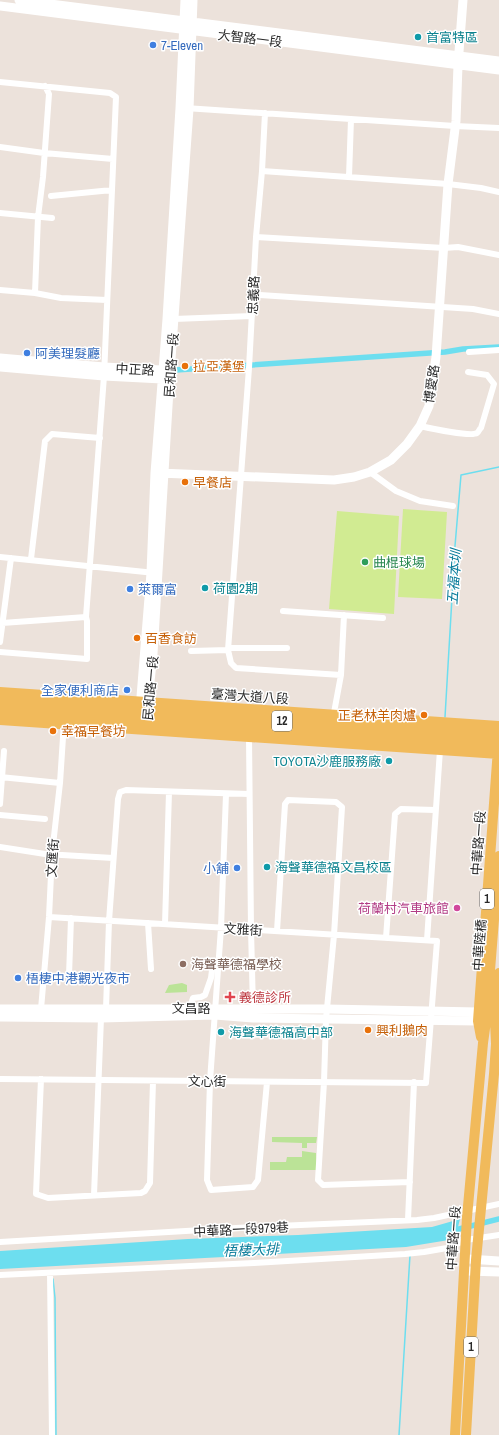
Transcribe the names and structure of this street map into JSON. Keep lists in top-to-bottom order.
{
  "streets": {
    "main road": [
      "臺灣大道八段",
      "12",
      "中華路一段",
      "1",
      "中華陸橋"
    ],
    "street": [
      "大智路一段",
      "忠義路",
      "民和路一段",
      "中正路",
      "博愛路",
      "文匯街",
      "文雅街",
      "文昌路",
      "文心街",
      "中華路一段979巷"
    ]
  },
  "crossings": [
    ["大智路一段", "民和路一段"],
    ["大智路一段", "博愛路"],
    ["忠義路", "博愛路"],
    ["民和路一段", "中正路"],
    ["民和路一段", "博愛路"],
    ["民和路一段", "臺灣大道八段"],
    ["臺灣大道八段", "中華路一段"],
    ["臺灣大道八段", "文匯街"],
    ["中華路一段", "中華陸橋"],
    ["中華路一段", "文昌路"],
    ["中華路一段", "中華路一段979巷"],
    ["文匯街", "文雅街"],
    ["文匯街", "文昌路"],
    ["文雅街", "文昌路"]
  ],
  "water": ["五福本圳", "梧棲大排"],
  "places": {
    "other": [
      "首富特區",
      "7-Eleven",
      "阿美理髮廳",
      "拉亞漢堡",
      "早餐店",
      "曲棍球場",
      "荷園2期",
      "萊爾富",
      "百香食訪",
      "全家便利商店",
      "正老林羊肉爐",
      "幸福早餐坊",
      "TOYOTA沙鹿服務廠",
      "海聲華德福文昌校區",
      "小舖",
      "荷蘭村汽車旅館",
      "海聲華德福學校",
      "梧棲中港觀光夜市",
      "興利鵝肉",
      "海聲華德福高中部"
    ],
    "health": ["義德診所"]
  }
}
